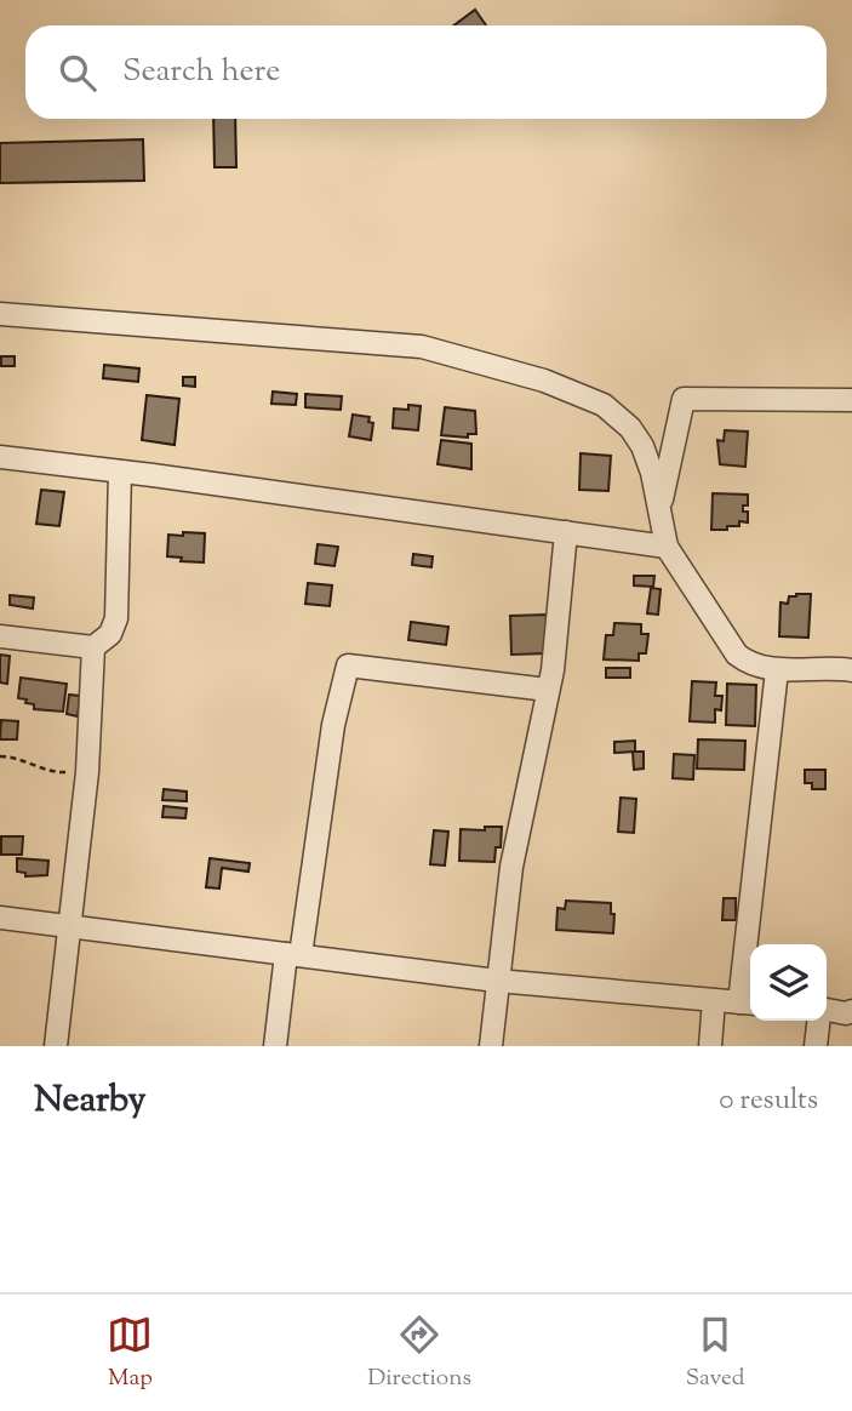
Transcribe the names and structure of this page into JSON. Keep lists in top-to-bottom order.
{
  "page": {
    "search": "Search here",
    "heading": ["Nearby", "0 results"],
    "nav": ["Map", "Directions", "Saved"]
  }
}
